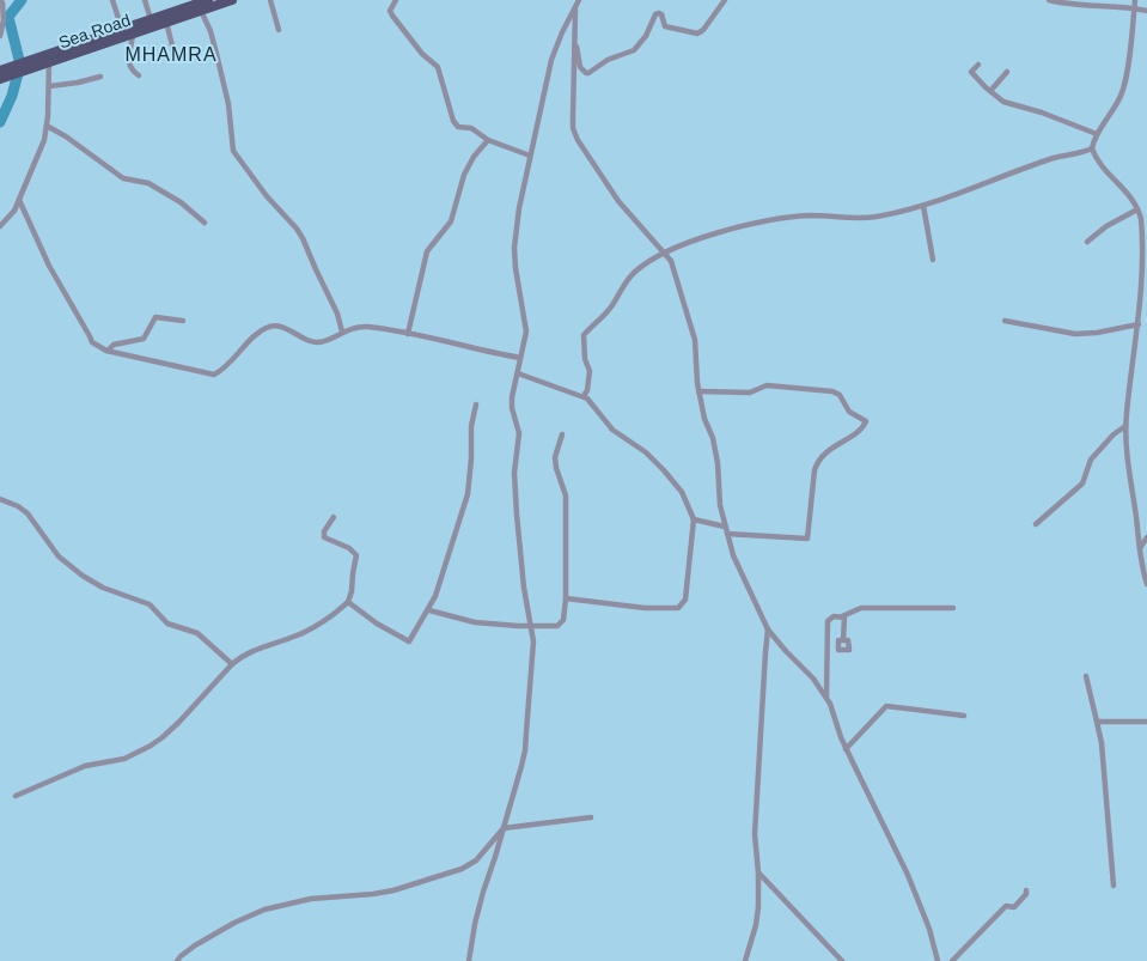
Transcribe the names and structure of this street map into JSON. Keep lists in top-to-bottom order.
{
  "streets": {
    "highway": ["Sea Road"]
  },
  "districts": ["MHAMRA"]
}
